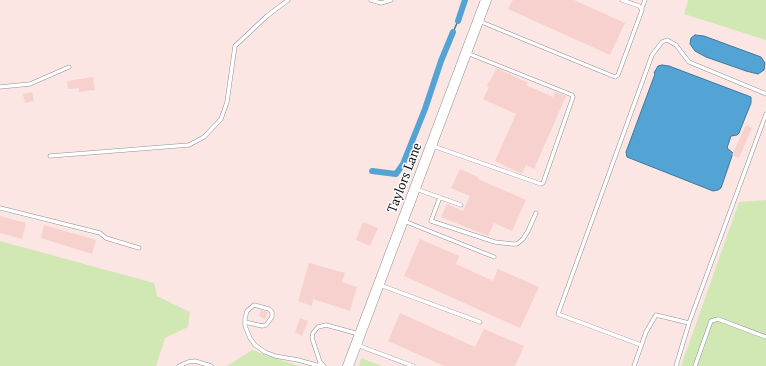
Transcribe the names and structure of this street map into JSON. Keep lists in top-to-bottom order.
{
  "streets": {
    "street": ["Taylors Lane"]
  }
}
